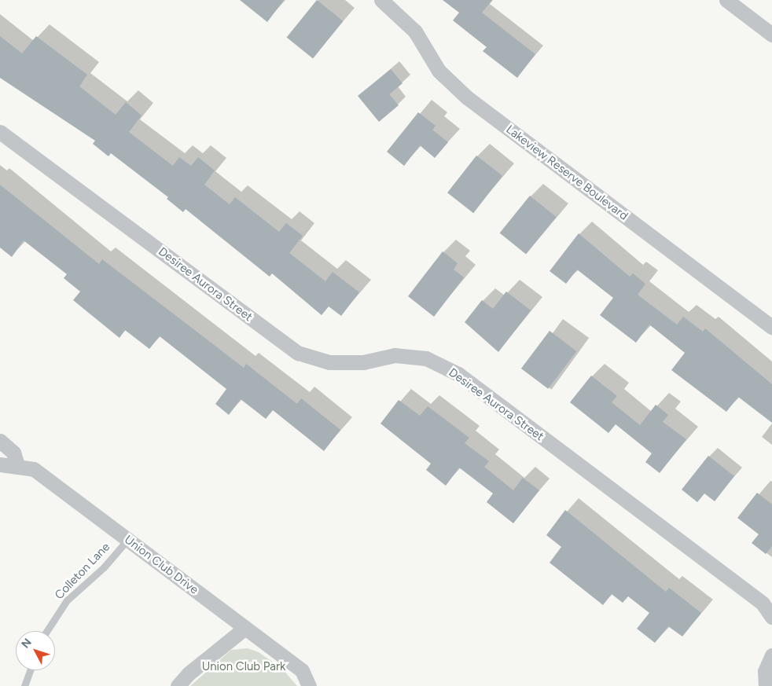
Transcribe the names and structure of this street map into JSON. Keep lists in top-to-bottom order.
{
  "streets": {
    "street": ["Lakeview Reserve Boulevard", "Desiree Aurora Street", "Union Club Drive"],
    "lane": ["Colleton Lane"]
  },
  "crossings": [
    ["Union Club Drive", "Colleton Lane"]
  ],
  "parks": ["Union Club Park"],
  "north": "top left"
}
